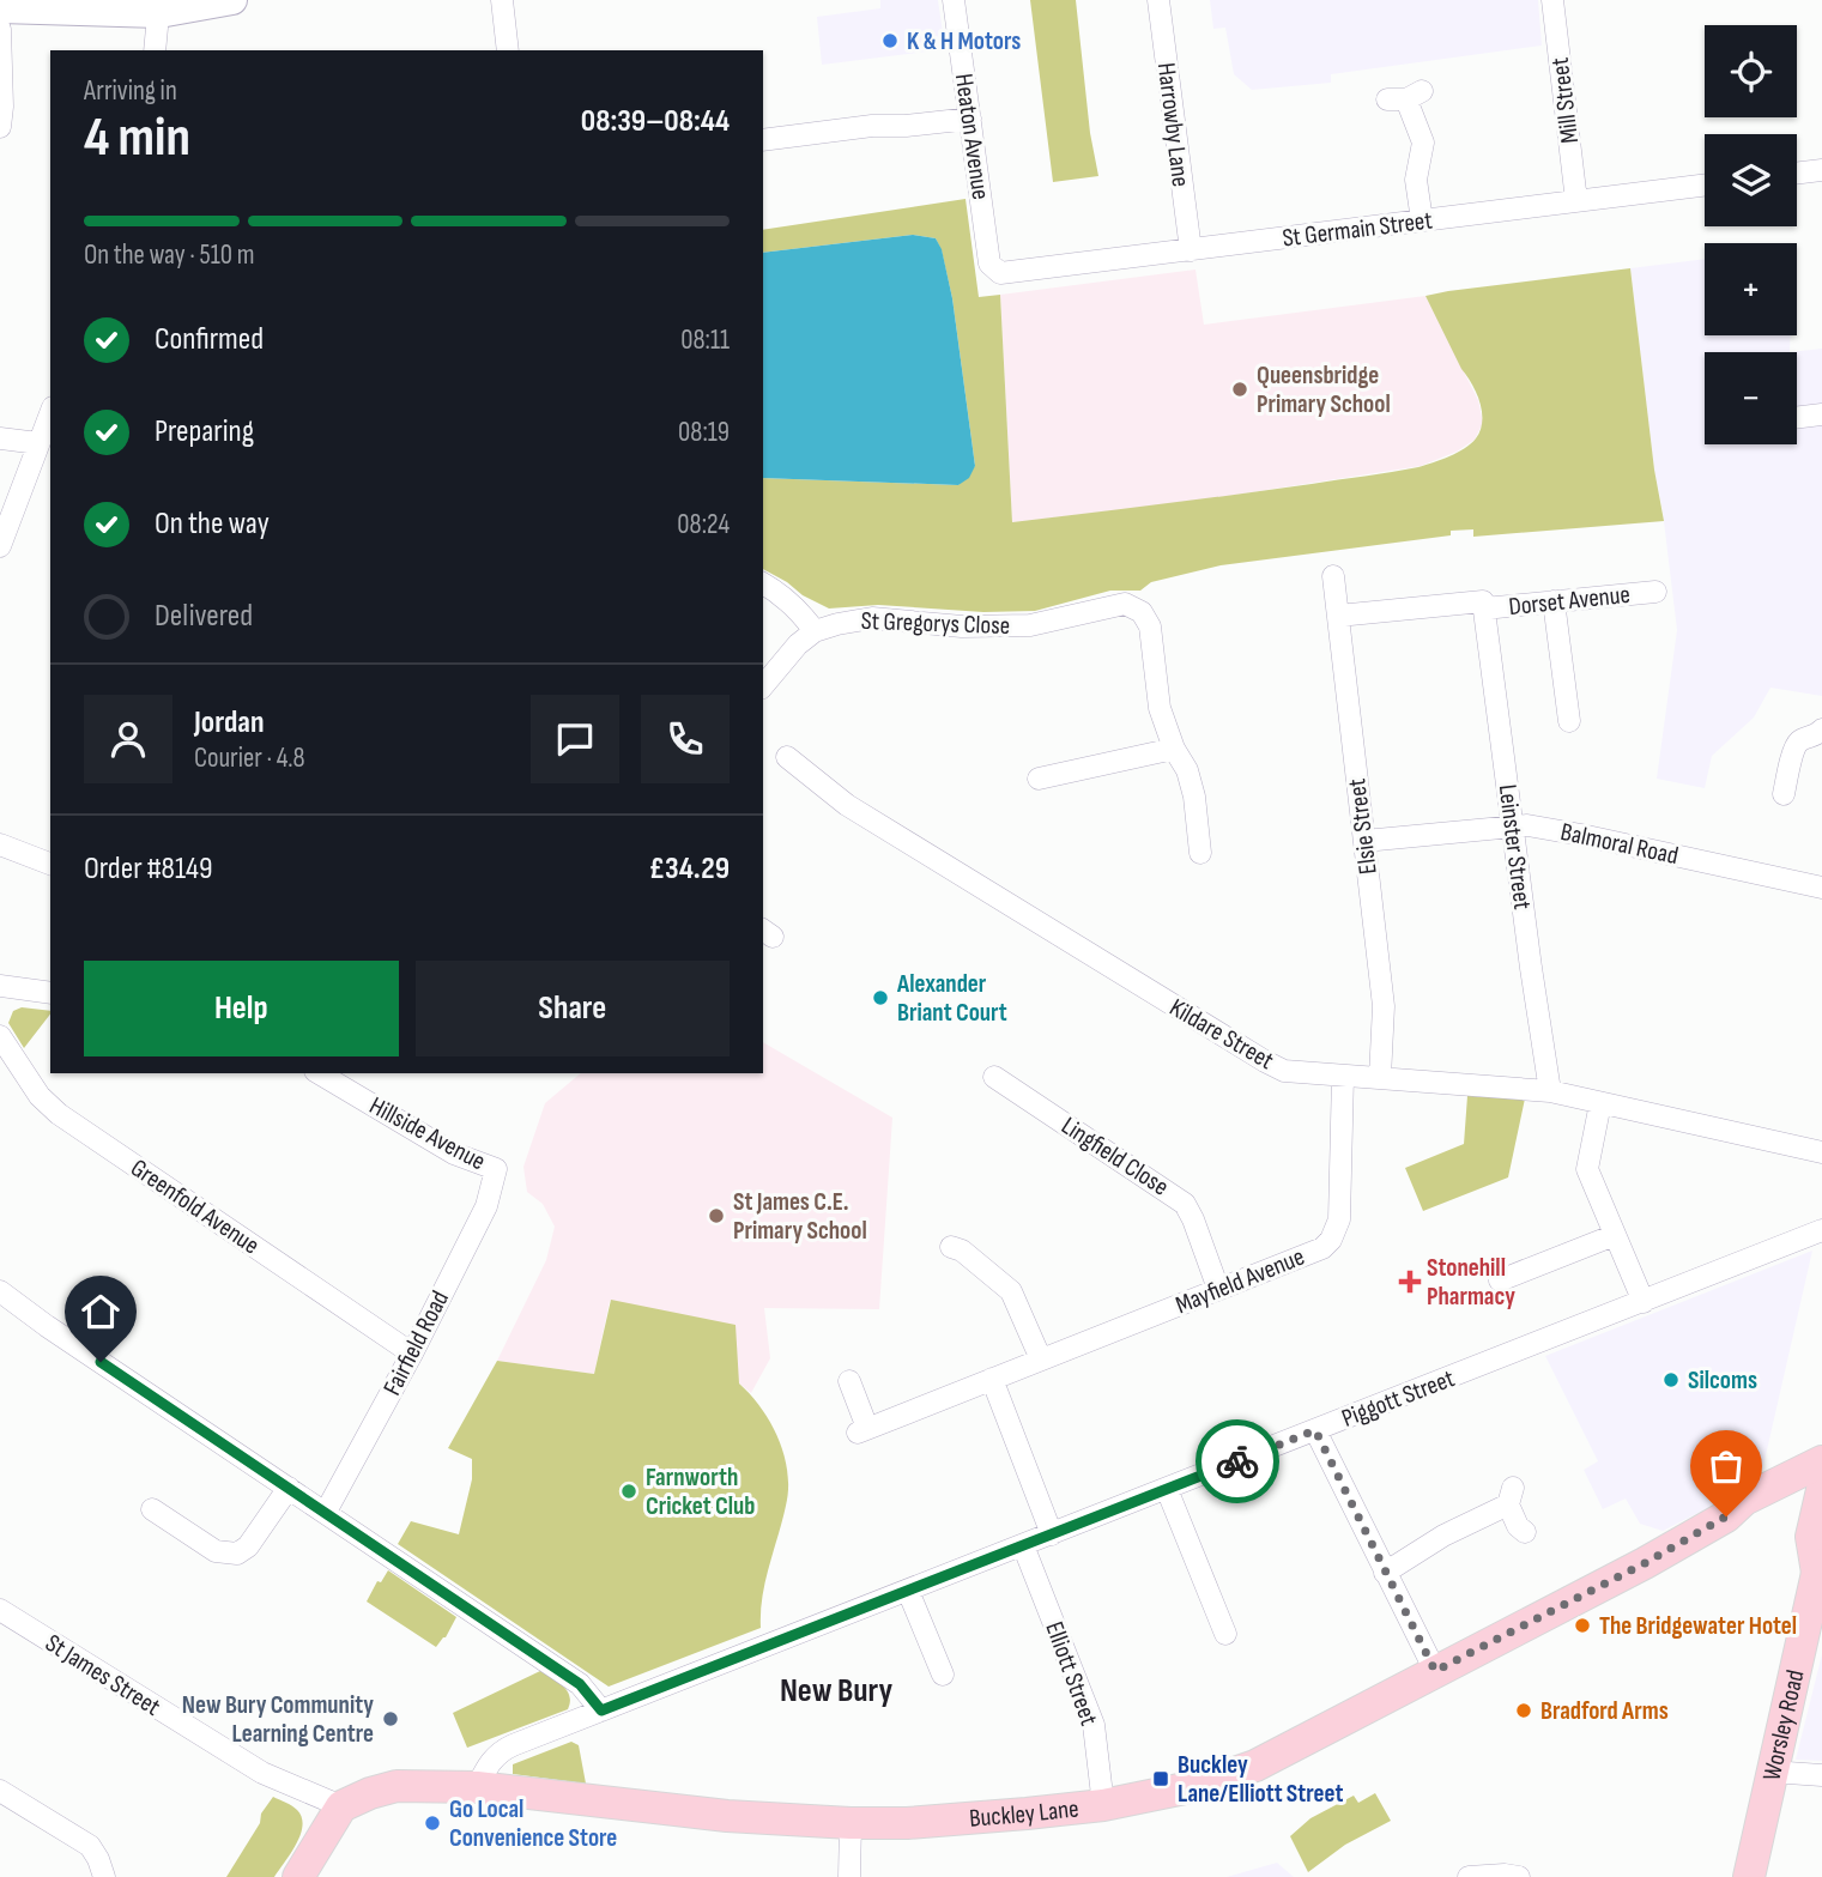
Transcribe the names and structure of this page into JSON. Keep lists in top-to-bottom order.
{
  "streets": {
    "main road": ["Worsley Road", "Buckley Lane"],
    "street": [
      "Mill Street",
      "Harrowby Lane",
      "Heaton Avenue",
      "St Germain Street",
      "Dorset Avenue",
      "St Gregorys Close",
      "Elsie Street",
      "Balmoral Road",
      "Leinster Street",
      "Kildare Street",
      "Hillside Avenue",
      "Lingfield Close",
      "Greenfold Avenue",
      "Mayfield Avenue",
      "Fairfield Road",
      "Piggott Street",
      "Elliott Street",
      "St James Street"
    ]
  },
  "crossings": [
    ["Mill Street", "St Germain Street"],
    ["Harrowby Lane", "St Germain Street"],
    ["Heaton Avenue", "St Germain Street"],
    ["Dorset Avenue", "Elsie Street"],
    ["Dorset Avenue", "Leinster Street"],
    ["Elsie Street", "Balmoral Road"],
    ["Elsie Street", "Kildare Street"],
    ["Balmoral Road", "Leinster Street"],
    ["Leinster Street", "Kildare Street"],
    ["Kildare Street", "Mayfield Avenue"],
    ["Hillside Avenue", "Fairfield Road"],
    ["Lingfield Close", "Mayfield Avenue"],
    ["Greenfold Avenue", "Fairfield Road"],
    ["Piggott Street", "Elliott Street"],
    ["Piggott Street", "Buckley Lane"],
    ["Elliott Street", "Buckley Lane"],
    ["St James Street", "Buckley Lane"]
  ],
  "districts": ["New Bury"],
  "places": {
    "other": [
      "K & H Motors",
      "Queensbridge Primary School",
      "Alexander Briant Court",
      "St James C.E. Primary School",
      "Silcoms",
      "Farnworth Cricket Club",
      "The Bridgewater Hotel",
      "Bradford Arms",
      "New Bury Community Learning Centre",
      "Go Local Convenience Store"
    ],
    "health": ["Stonehill Pharmacy"],
    "transit": ["Buckley Lane/Elliott Street"]
  },
  "page": {
    "map_buttons": ["+", "−"],
    "heading": ["4 min", "Arriving in", "08:39–08:44"],
    "panel": [
      "Jordan",
      "Courier · 4.8",
      "Order #8149",
      "£34.29"
    ],
    "bar": "On the way · 510 m",
    "list": [
      ["Confirmed", "08:11"],
      ["Preparing", "08:19"],
      ["On the way", "08:24"],
      "Delivered"
    ],
    "buttons": ["Help", "Share"]
  }
}
